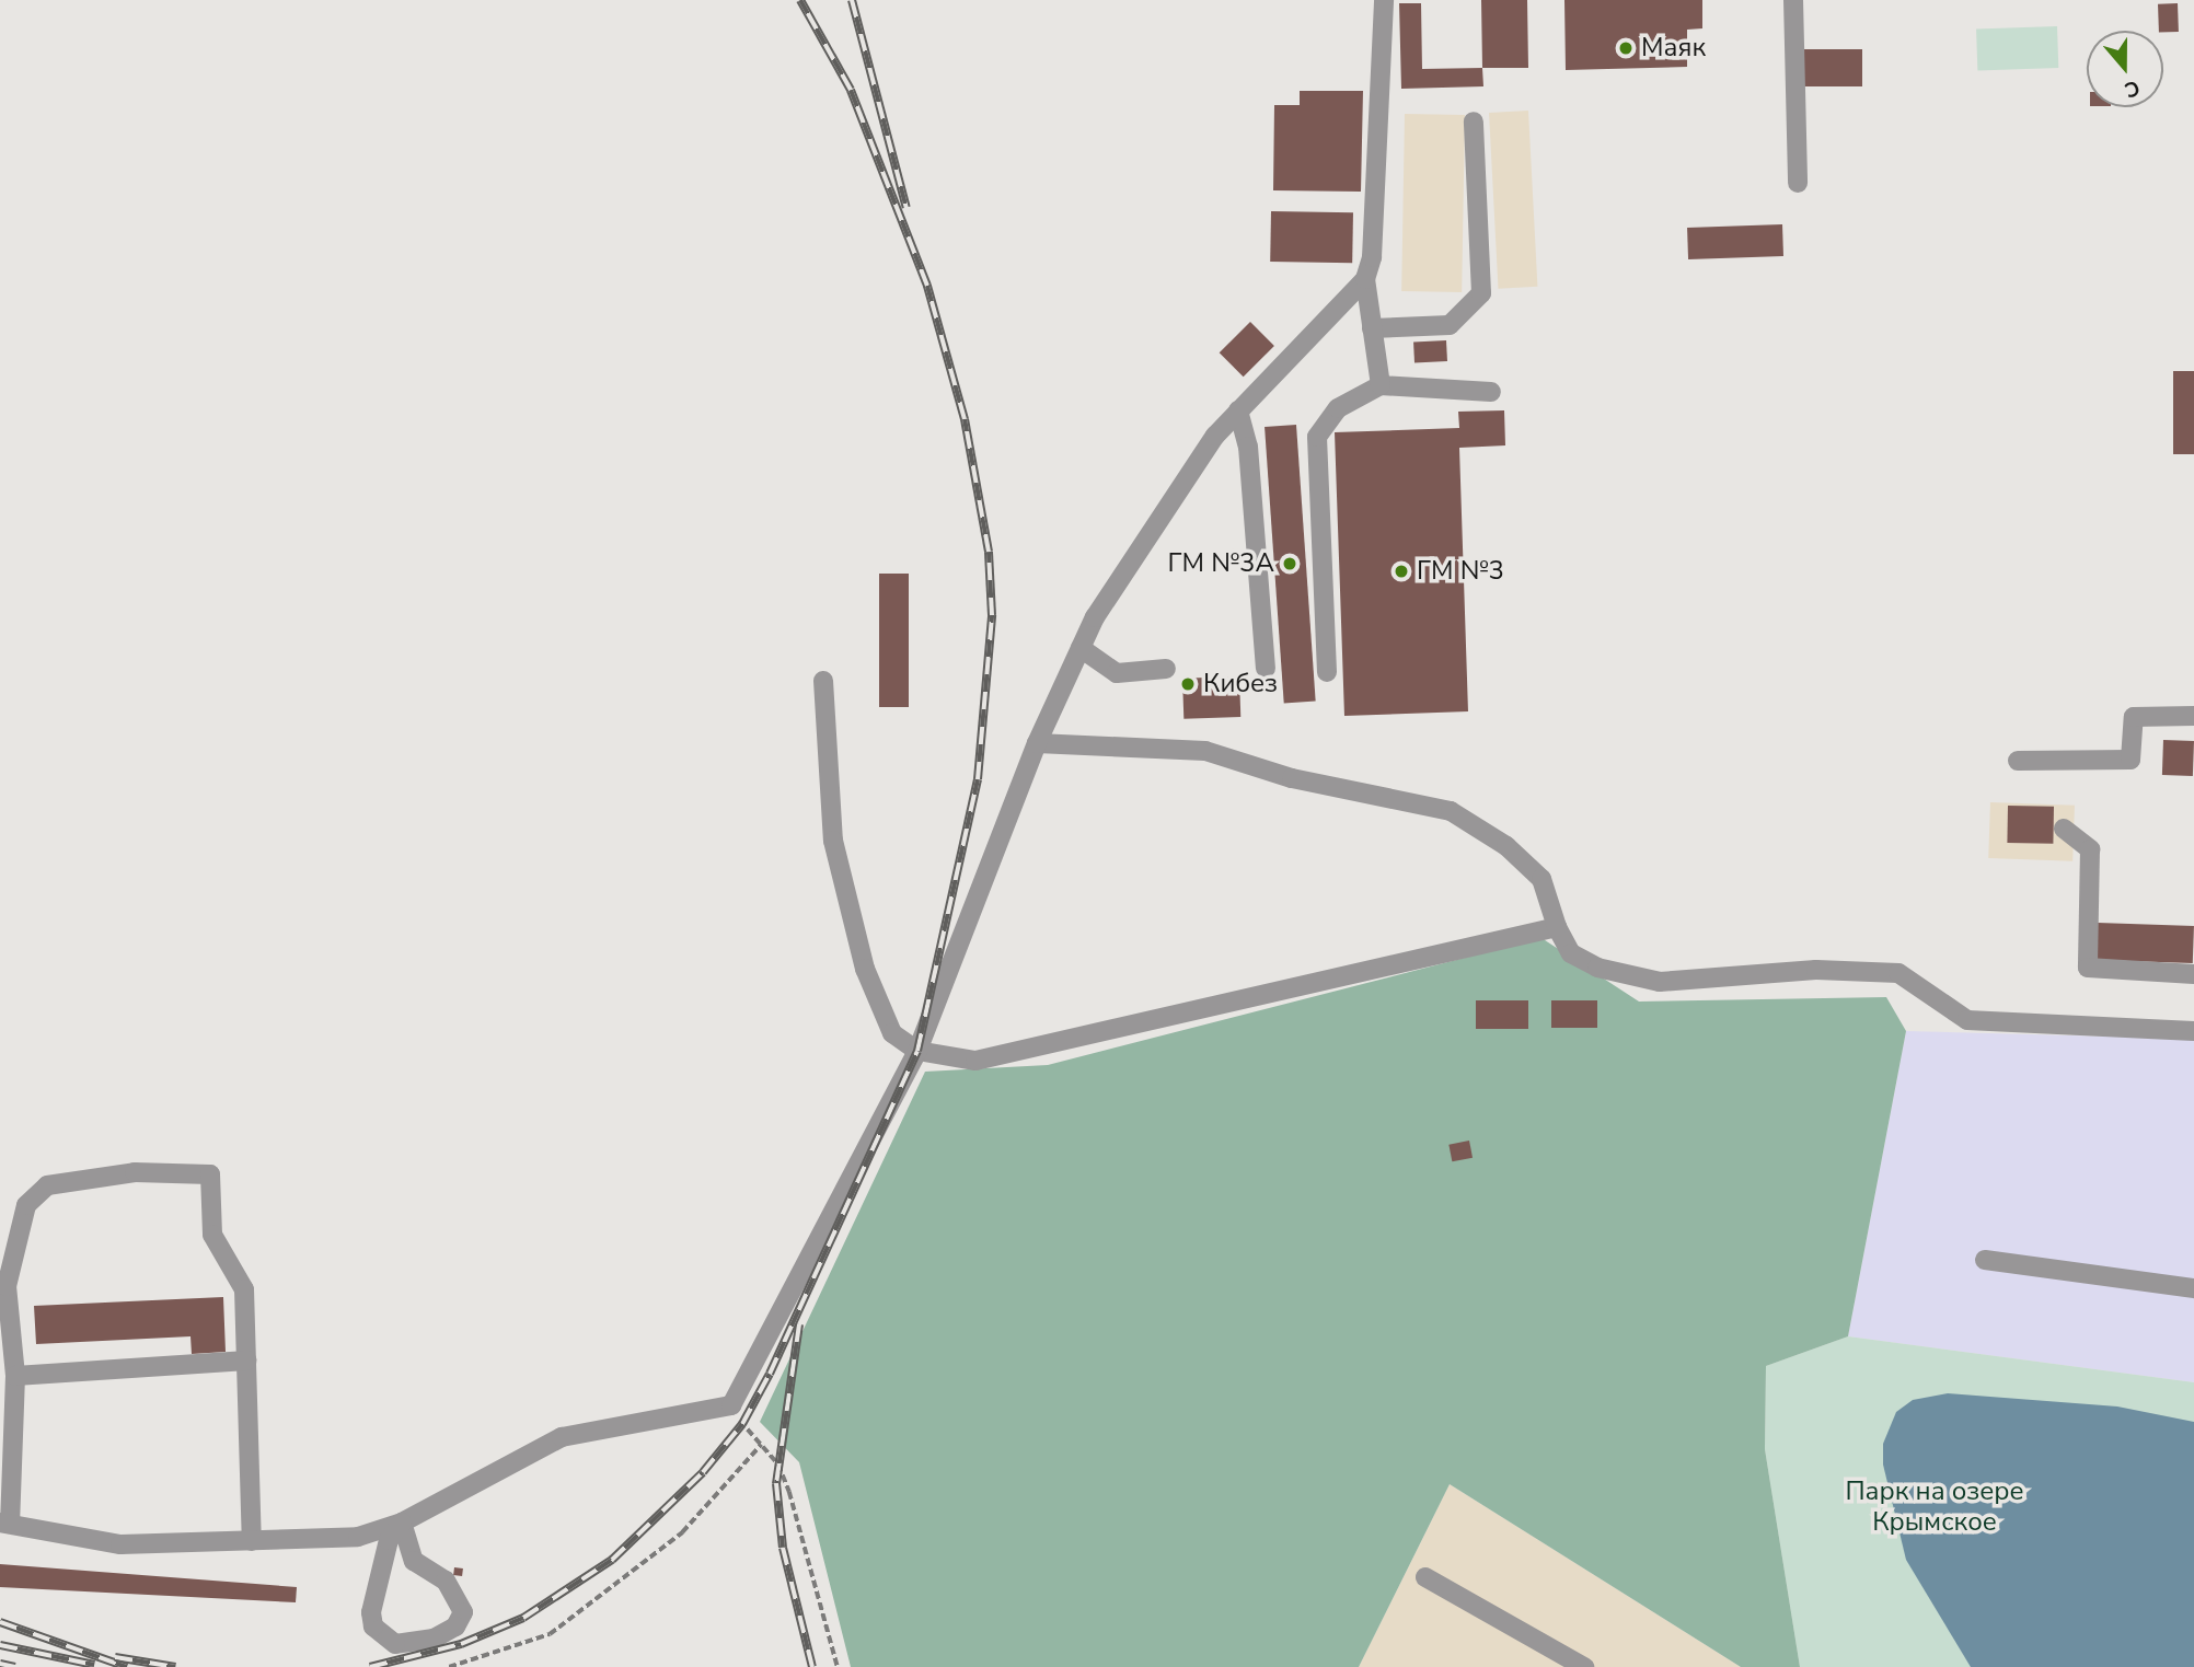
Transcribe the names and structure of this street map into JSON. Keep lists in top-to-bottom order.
{
  "parks": ["Парк на озере Крымское"],
  "places": [
    "Маяк",
    "ГМ №3А",
    "ГМ №3",
    "Кибез"
  ],
  "north": "bottom"
}
